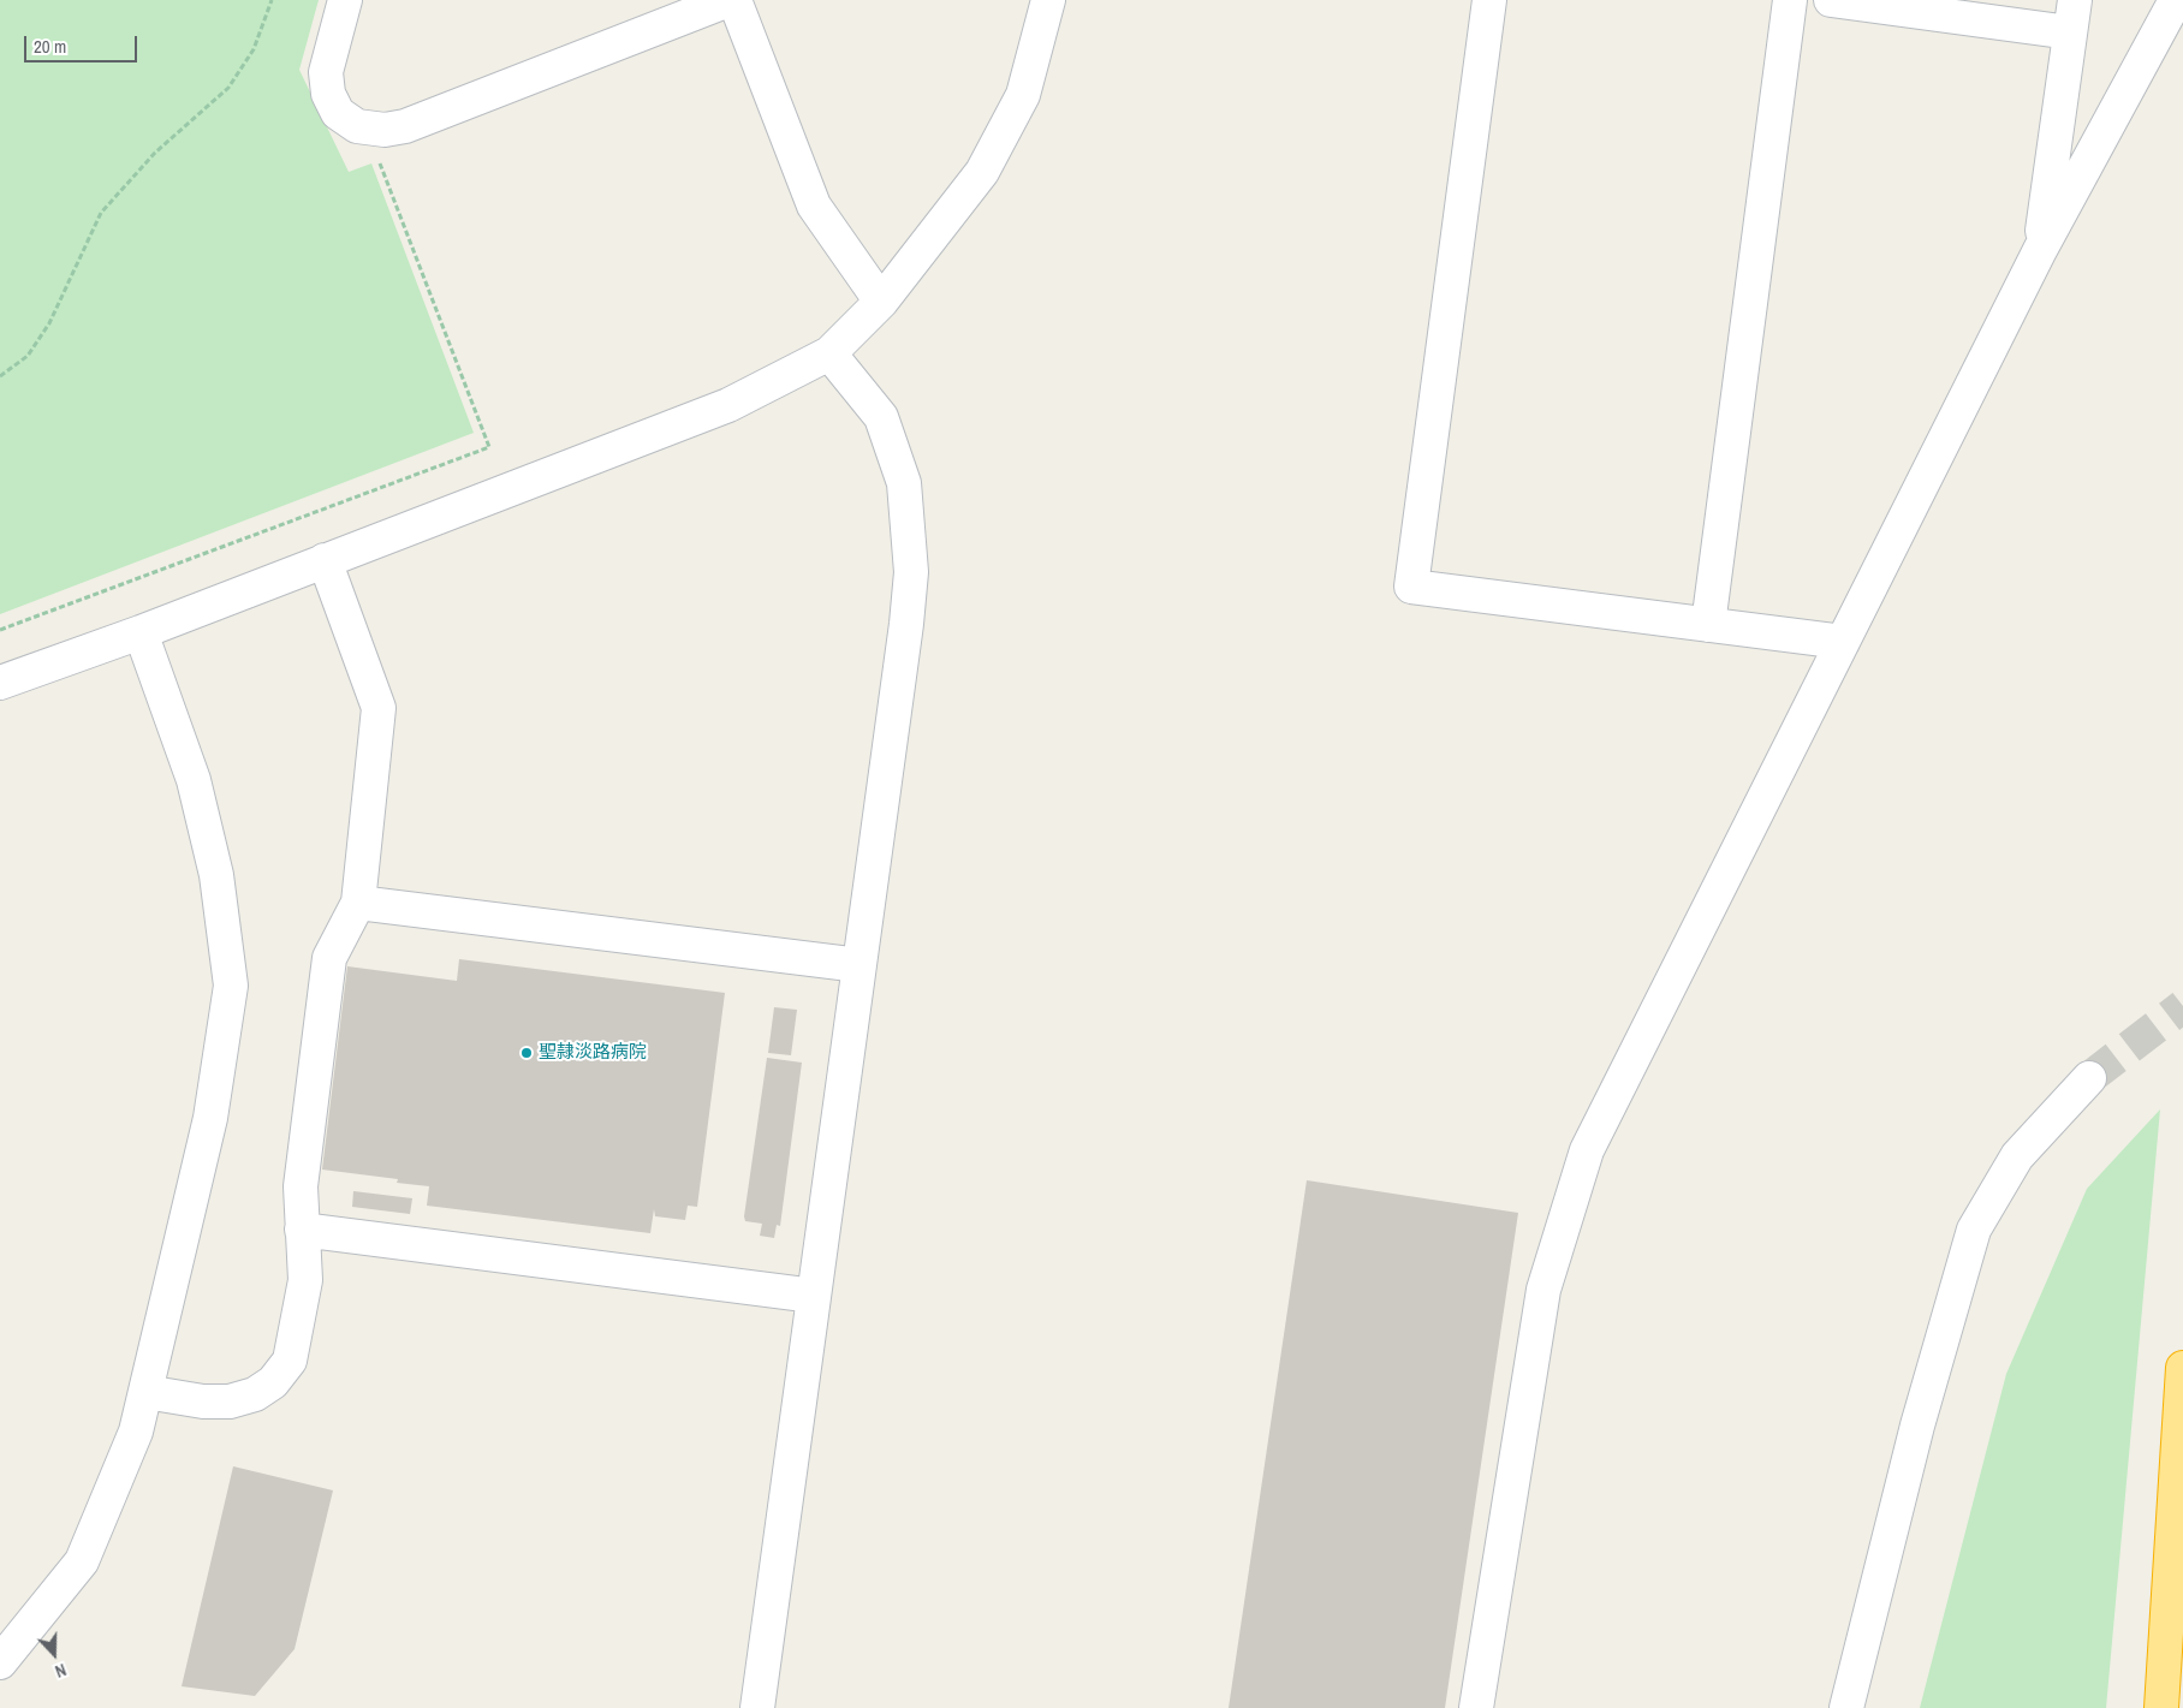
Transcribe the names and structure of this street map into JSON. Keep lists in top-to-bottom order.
{
  "places": ["聖隷淡路病院"],
  "scale_bar": "20 m",
  "north": "bottom"
}
